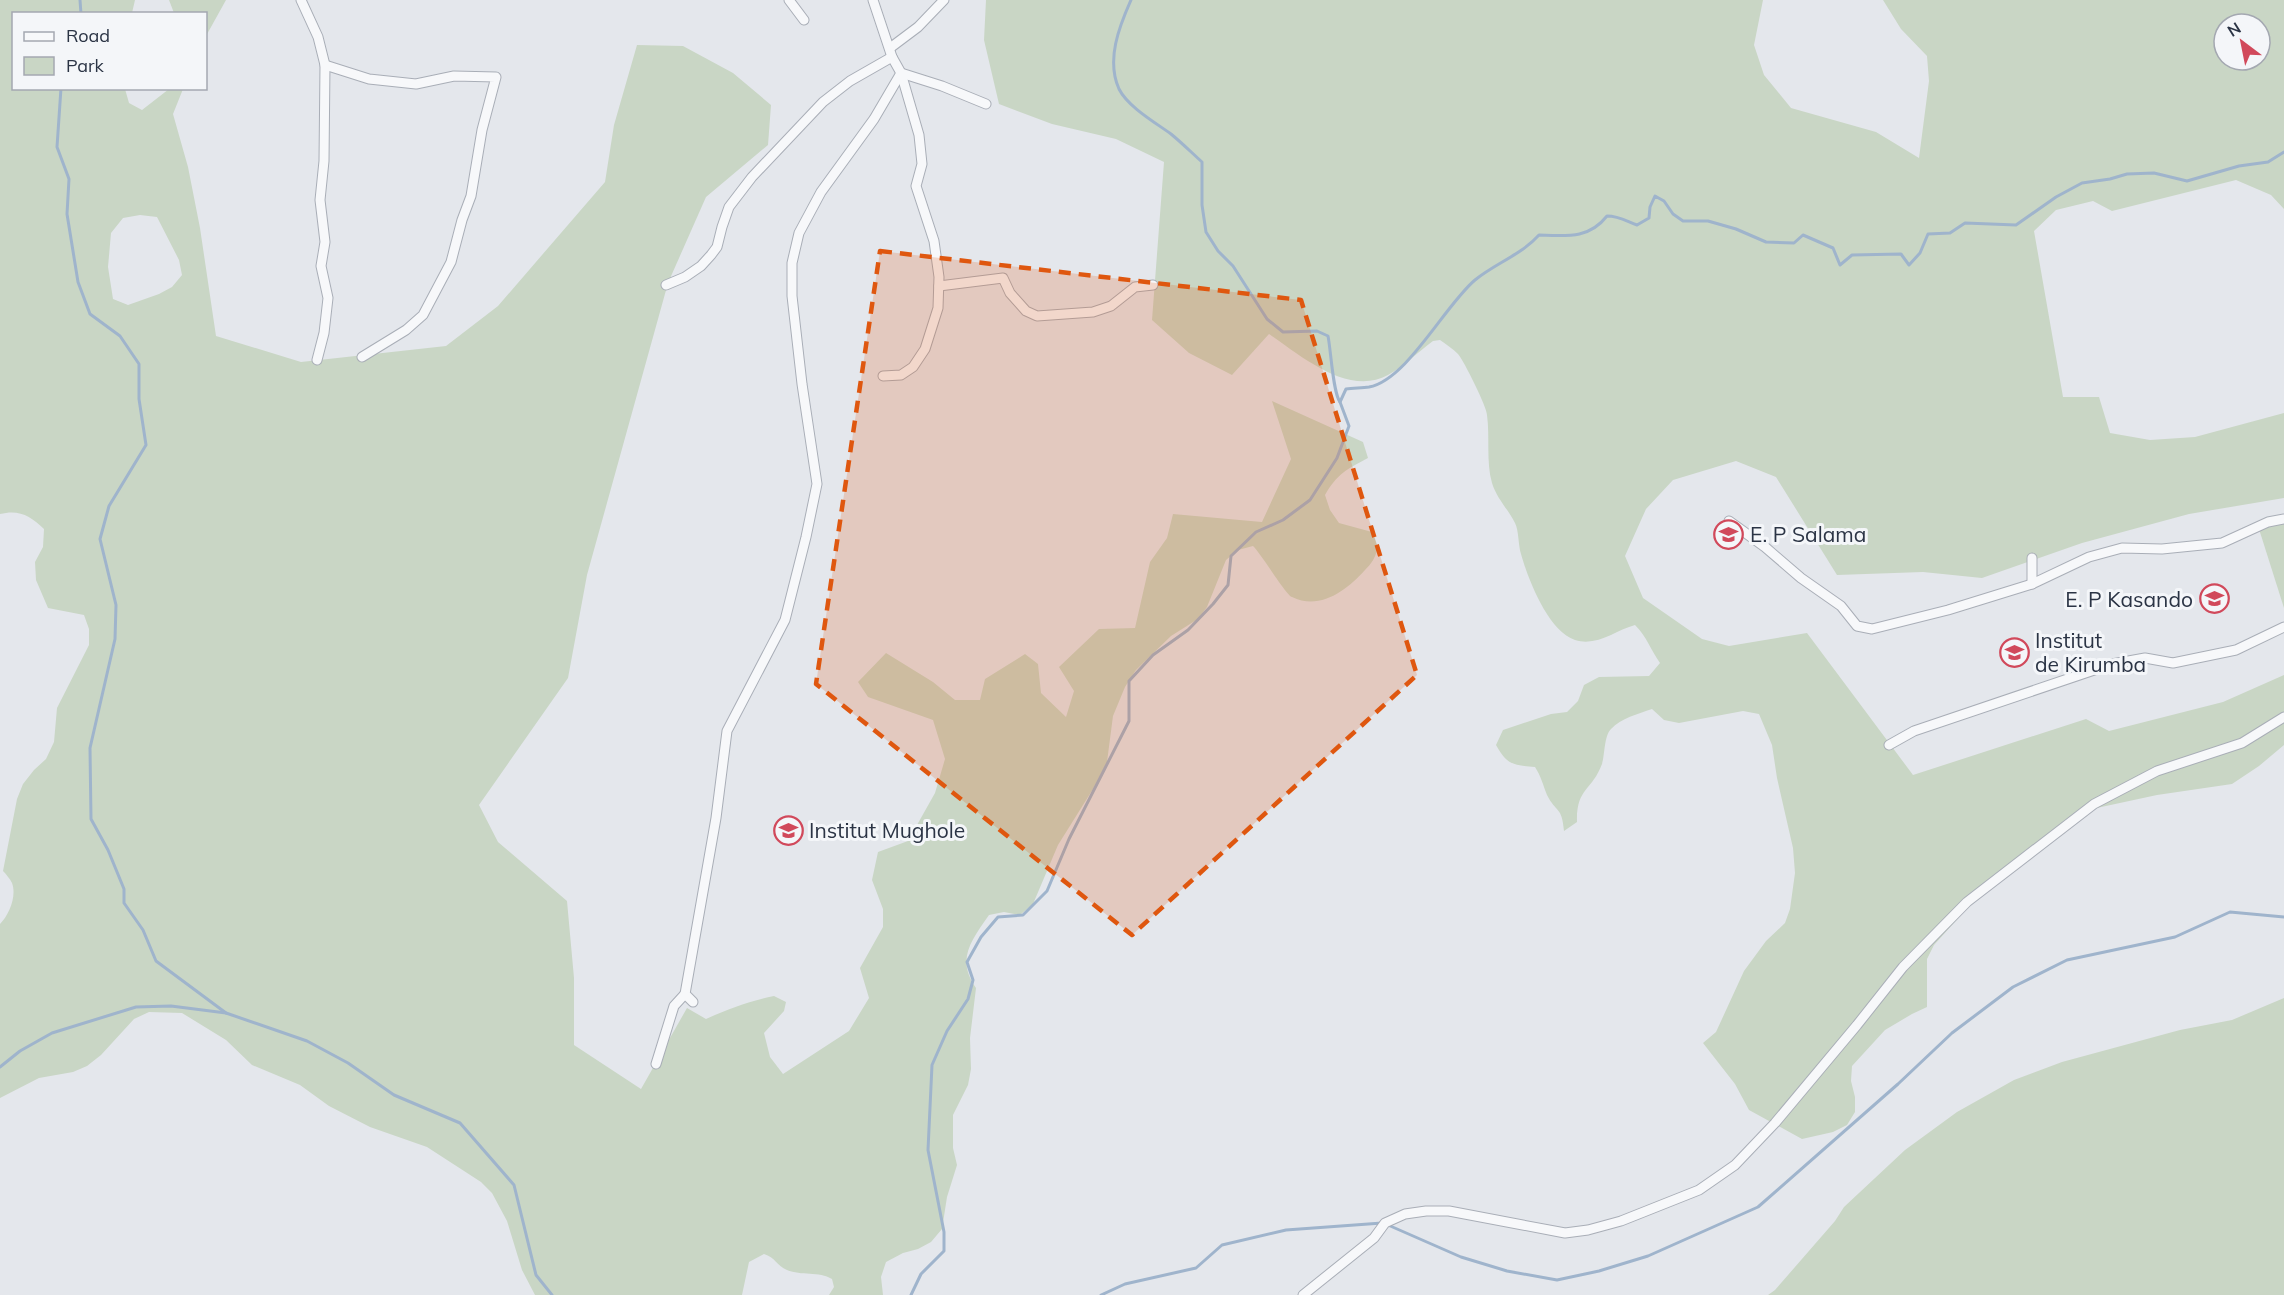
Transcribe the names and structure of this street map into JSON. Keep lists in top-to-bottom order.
{
  "places": {
    "school or university": [
      "E. P Salama",
      "E. P Kasando",
      "Institut de Kirumba",
      "Institut Mughole"
    ]
  },
  "legend": ["Road", "Park"],
  "north": "top left"
}
